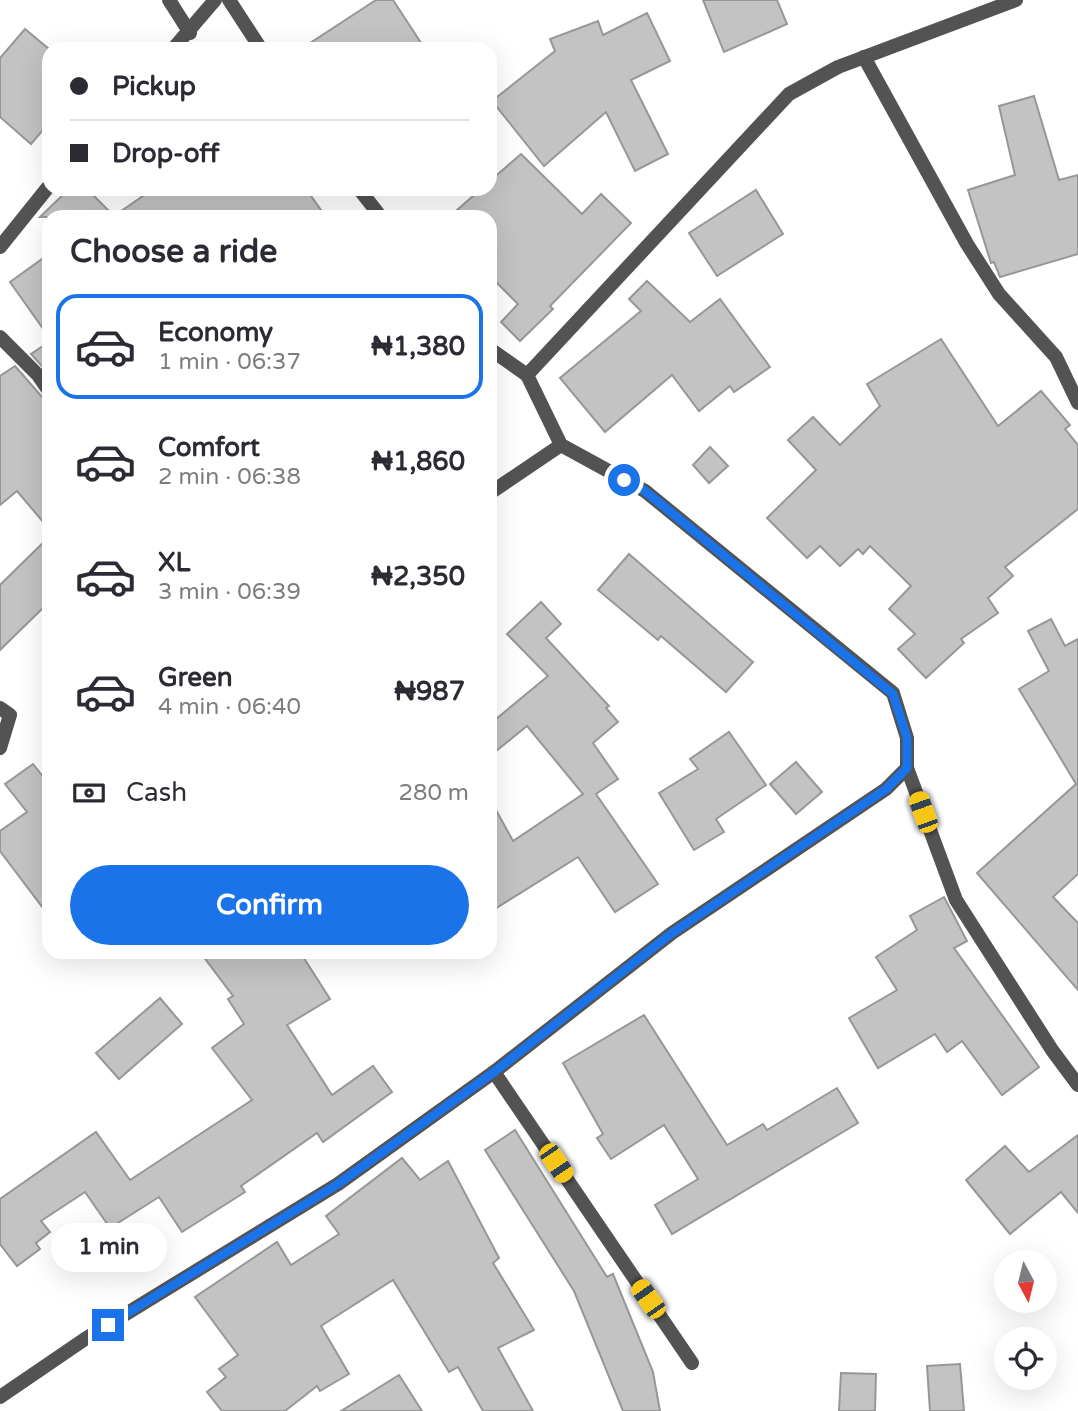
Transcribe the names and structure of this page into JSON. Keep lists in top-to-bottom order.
{
  "north": "bottom",
  "page": {
    "banner": ["Pickup", "Drop-off"],
    "heading": "Choose a ride",
    "list": [
      {
        "name": "Economy",
        "note": "1 min · 06:37",
        "value": "₦1,380"
      },
      {
        "name": "Comfort",
        "note": "2 min · 06:38",
        "value": "₦1,860"
      },
      {
        "name": "XL",
        "note": "3 min · 06:39",
        "value": "₦2,350"
      },
      {
        "name": "Green",
        "note": "4 min · 06:40",
        "value": "₦987"
      }
    ],
    "pay": ["Cash", "280 m"],
    "buttons": "Confirm",
    "bubble": "1 min"
  }
}
